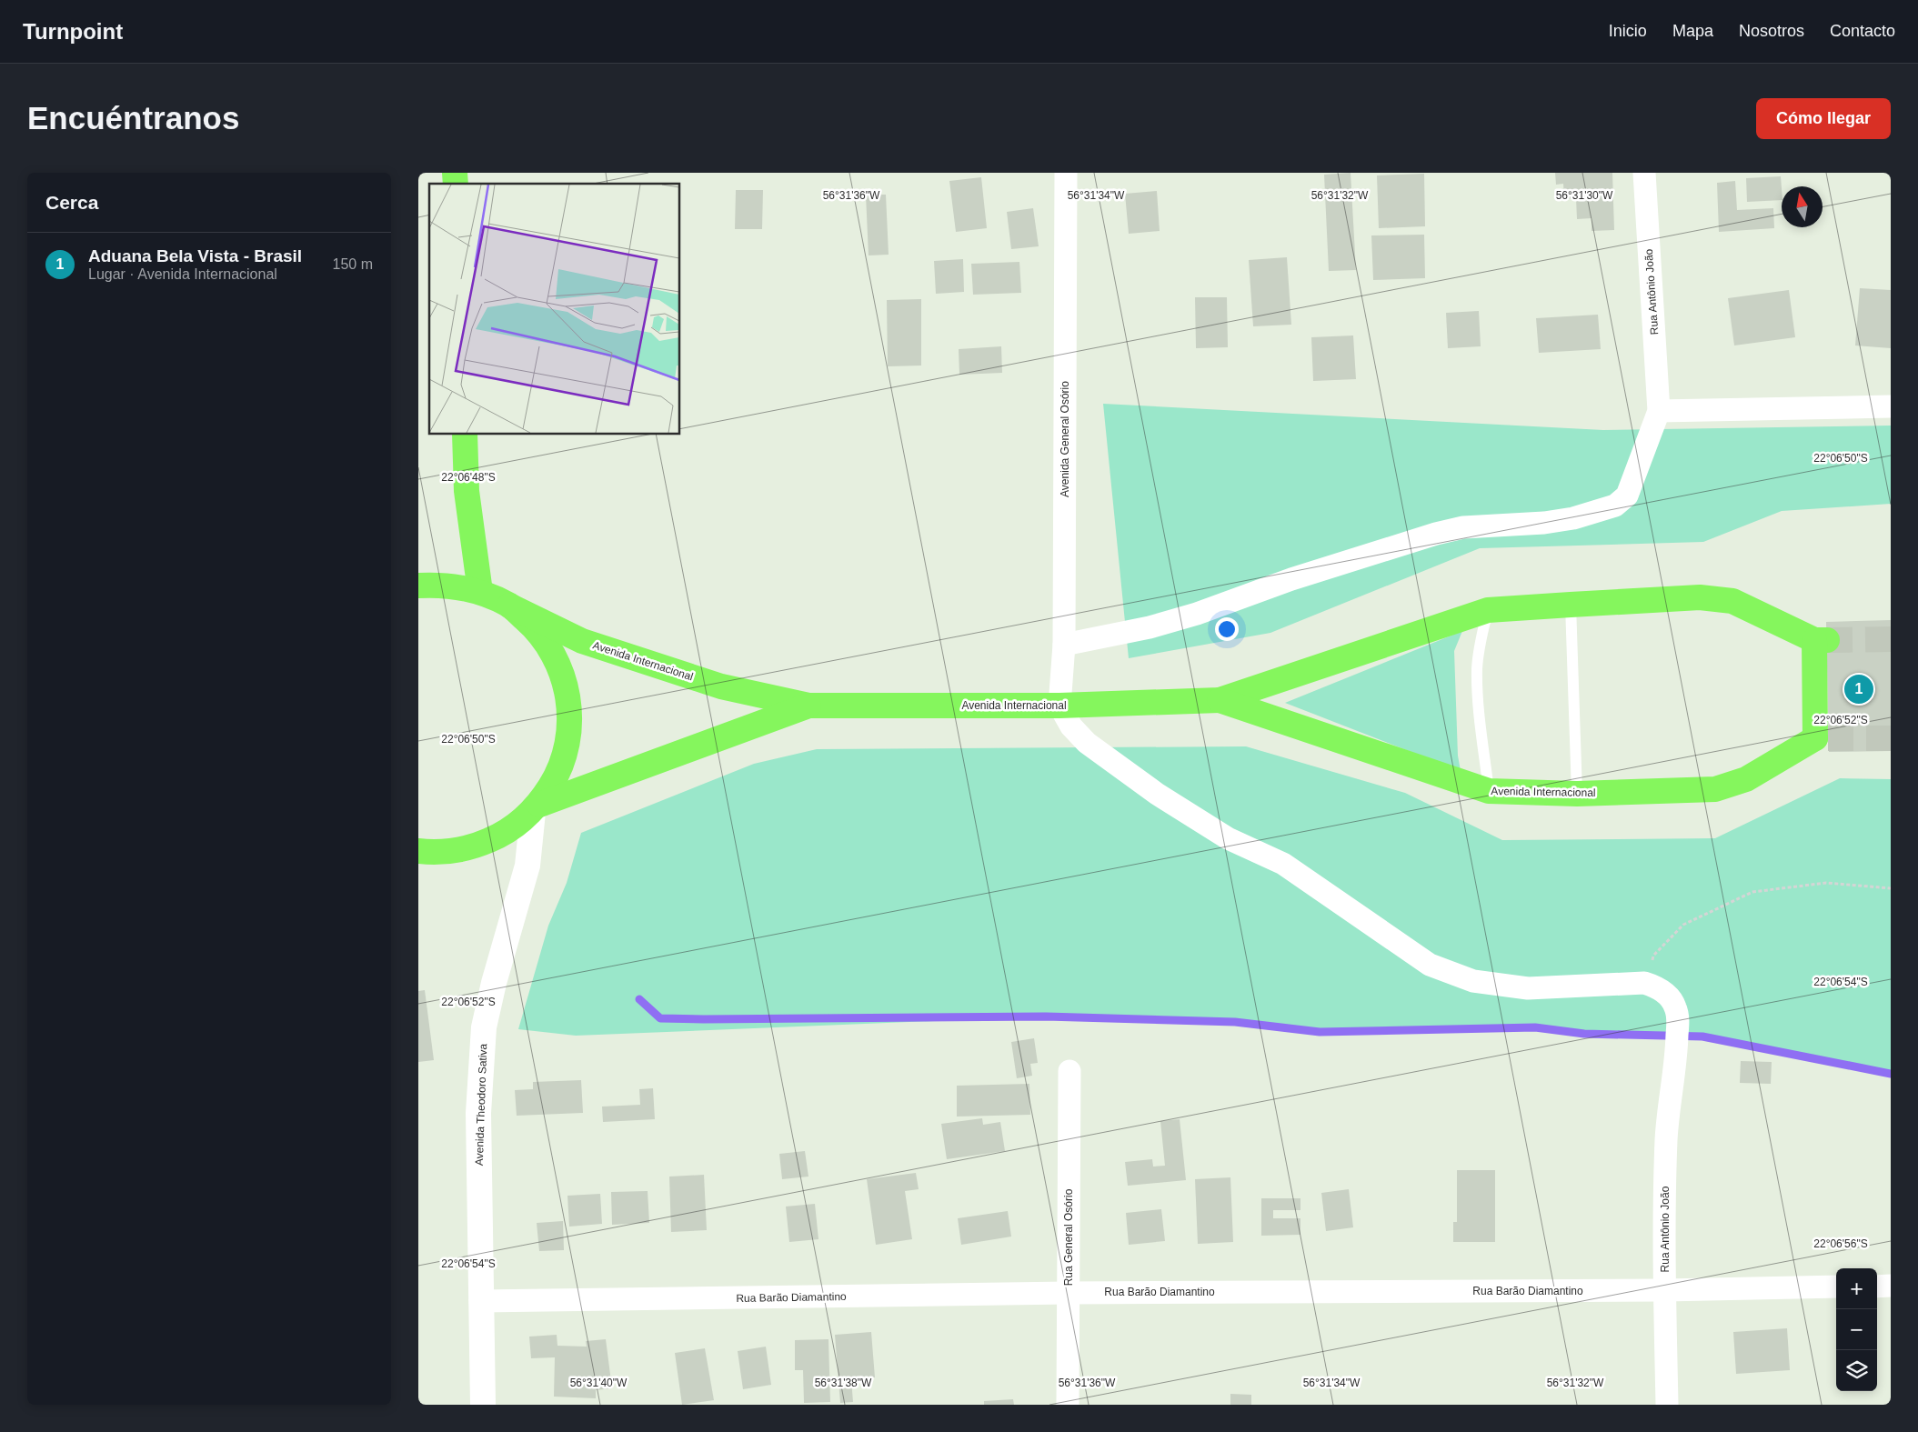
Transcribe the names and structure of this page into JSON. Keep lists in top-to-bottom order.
{
  "streets": {
    "main road": ["Avenida Internacional"],
    "street": [
      "Rua Antônio João",
      "Avenida General Osório",
      "Avenida Theodoro Sativa",
      "Rua General Osório",
      "Rua Barão Diamantino"
    ]
  },
  "crossings": [
    ["Rua Antônio João", "Rua Barão Diamantino"],
    ["Avenida General Osório", "Avenida Internacional"],
    ["Avenida Internacional", "Avenida Theodoro Sativa"],
    ["Avenida Theodoro Sativa", "Rua Barão Diamantino"],
    ["Rua General Osório", "Rua Barão Diamantino"]
  ],
  "north": "top",
  "page": {
    "header": "Turnpoint",
    "nav": [
      "Inicio",
      "Mapa",
      "Nosotros",
      "Contacto"
    ],
    "buttons": "Cómo llegar",
    "title": "Encuéntranos",
    "heading": "Cerca",
    "list": [
      {
        "mark": "1",
        "name": "Aduana Bela Vista - Brasil",
        "note": "Lugar · Avenida Internacional",
        "value": "150 m"
      }
    ],
    "pins": "1",
    "map_buttons": ["+", "−"]
  },
  "coordinates": [
    "56°31'34\"W",
    "56°31'32\"W",
    "56°31'36\"W",
    "56°31'30\"W",
    "22°06'50\"S",
    "22°06'48\"S",
    "22°06'52\"S",
    "22°06'54\"S",
    "22°06'56\"S",
    "56°31'40\"W",
    "56°31'38\"W"
  ]
}
